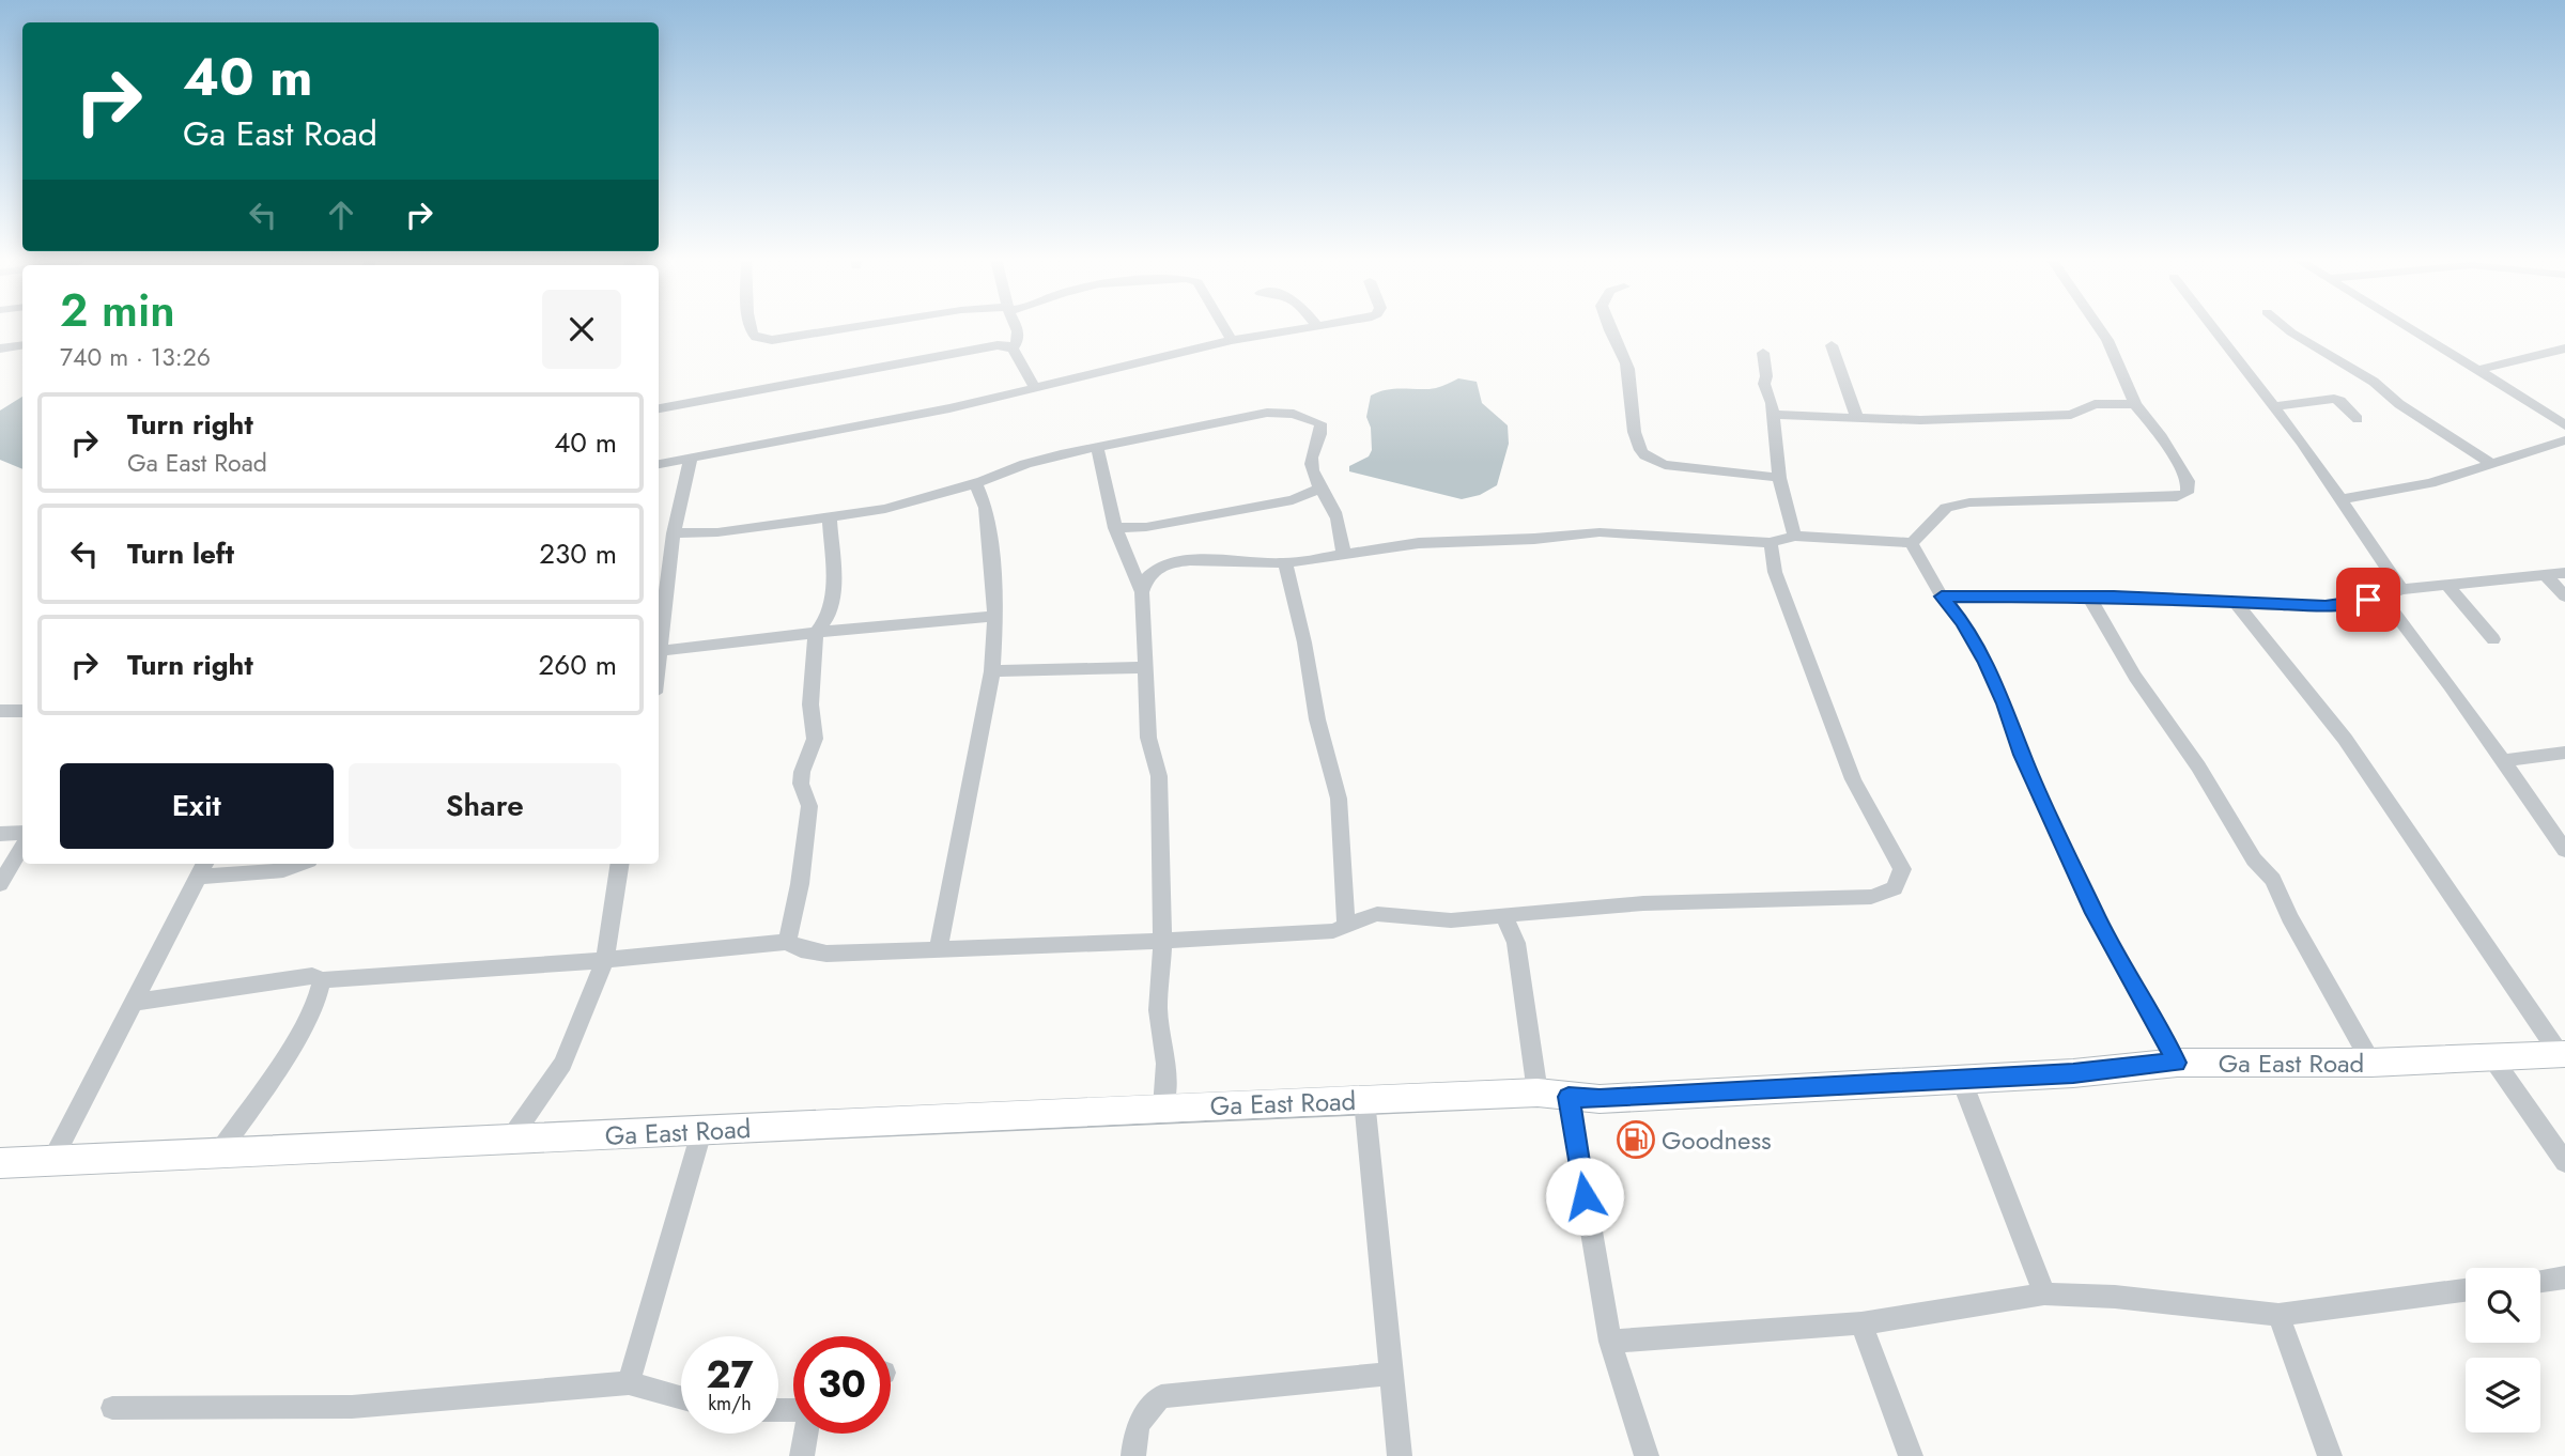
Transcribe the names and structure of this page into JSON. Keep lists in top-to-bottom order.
{
  "streets": {
    "street": ["Ga East Road"]
  },
  "places": {
    "fuel station": ["Goodness"]
  },
  "page": {
    "turn": ["40 m", "Ga East Road"],
    "heading": ["2 min", "740 m · 13:26"],
    "list": [
      {
        "name": "Turn right",
        "note": "Ga East Road",
        "value": "40 m"
      },
      {
        "name": "Turn left",
        "value": "230 m"
      },
      {
        "name": "Turn right",
        "value": "260 m"
      }
    ],
    "buttons": ["Exit", "Share"],
    "speed": "27 km/h",
    "limit": "30"
  }
}
